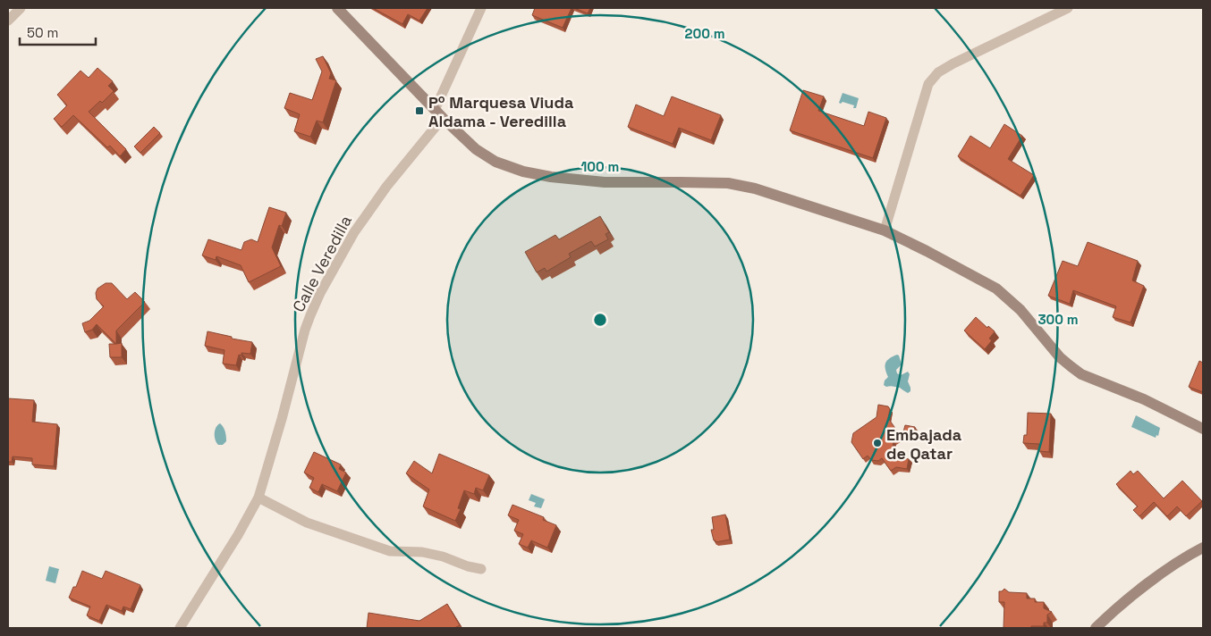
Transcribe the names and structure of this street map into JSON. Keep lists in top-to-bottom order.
{
  "streets": {
    "street": ["Calle Veredilla"]
  },
  "places": {
    "transit": ["Pº Marquesa Viuda Aldama - Veredilla"],
    "other": ["Embajada de Qatar"]
  },
  "scale_bar": "50 m",
  "rings": ["200 m", "100 m", "300 m"]
}
